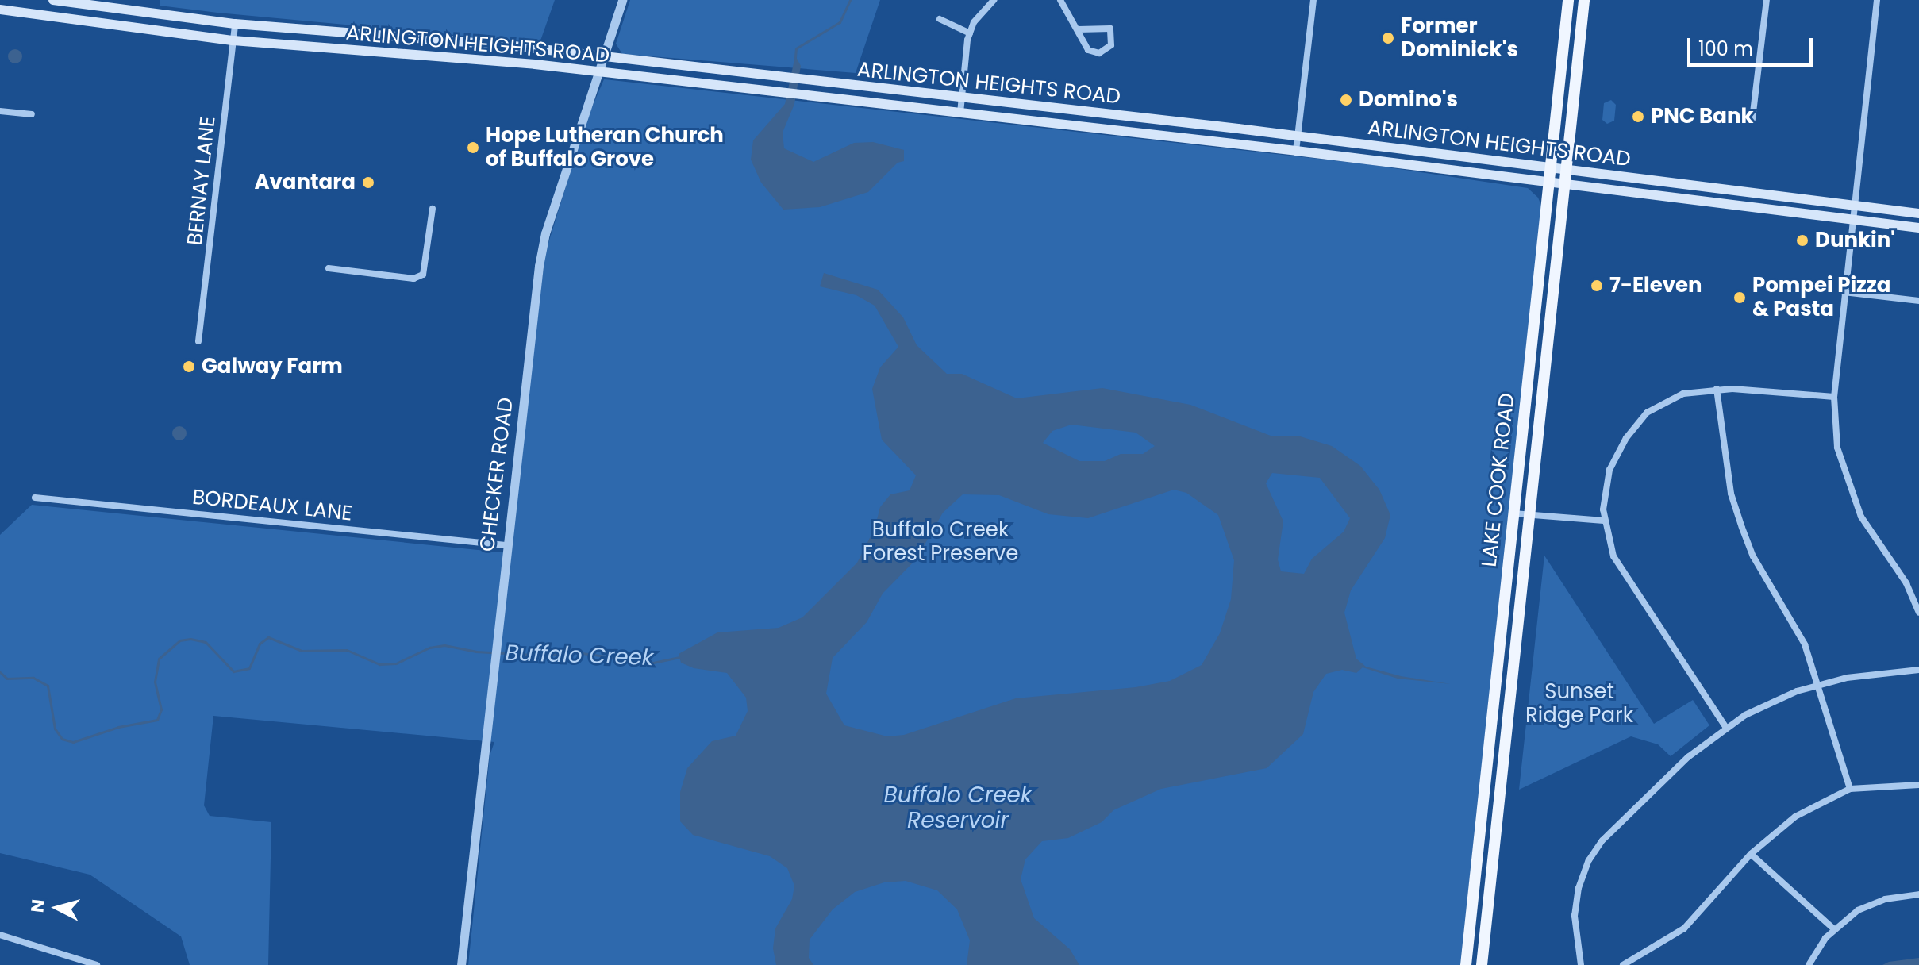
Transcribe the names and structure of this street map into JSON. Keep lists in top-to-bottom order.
{
  "streets": {
    "main road": ["ARLINGTON HEIGHTS ROAD", "LAKE COOK ROAD"],
    "street": ["BERNAY LANE", "CHECKER ROAD", "BORDEAUX LANE"]
  },
  "crossings": [
    ["ARLINGTON HEIGHTS ROAD", "BERNAY LANE"],
    ["ARLINGTON HEIGHTS ROAD", "CHECKER ROAD"],
    ["ARLINGTON HEIGHTS ROAD", "LAKE COOK ROAD"],
    ["CHECKER ROAD", "BORDEAUX LANE"]
  ],
  "water": ["Buffalo Creek", "Buffalo Creek Reservoir"],
  "parks": ["Buffalo Creek Forest Preserve", "Sunset Ridge Park"],
  "places": [
    "Former Dominick's",
    "Domino's",
    "PNC Bank",
    "Hope Lutheran Church of Buffalo Grove",
    "Avantara",
    "Dunkin'",
    "7-Eleven",
    "Pompei Pizza & Pasta",
    "Galway Farm"
  ],
  "scale_bar": "100 m",
  "north": "left"
}
